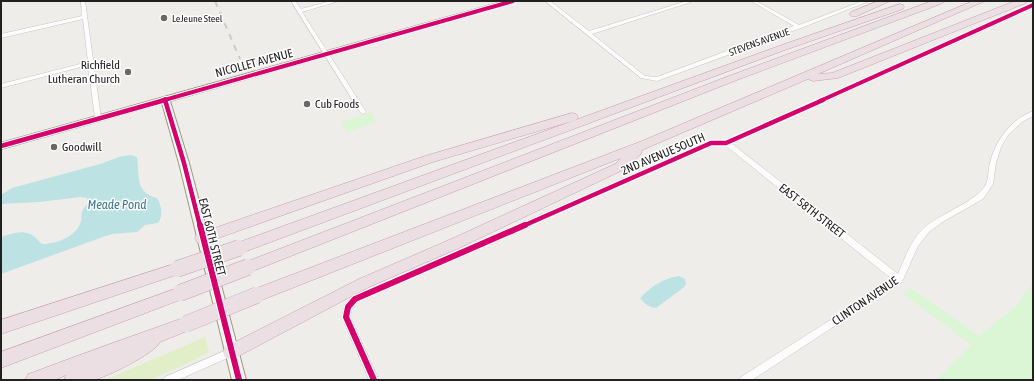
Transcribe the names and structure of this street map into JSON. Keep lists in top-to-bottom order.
{
  "streets": {
    "main road": ["NICOLLET AVENUE", "EAST 60TH STREET"],
    "street": [
      "STEVENS AVENUE",
      "2ND AVENUE SOUTH",
      "EAST 58TH STREET",
      "CLINTON AVENUE"
    ]
  },
  "crossings": [
    ["NICOLLET AVENUE", "EAST 60TH STREET"],
    ["2ND AVENUE SOUTH", "EAST 58TH STREET"],
    ["EAST 58TH STREET", "CLINTON AVENUE"]
  ],
  "water": ["Meade Pond"],
  "places": [
    "LeJeune Steel",
    "Richfield Lutheran Church",
    "Cub Foods",
    "Goodwill"
  ]
}
